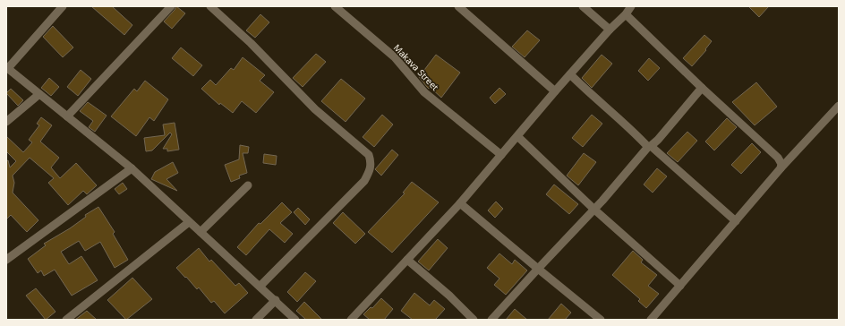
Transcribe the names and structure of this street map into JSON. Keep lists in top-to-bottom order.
{
  "streets": {
    "street": ["Makava Street"]
  }
}
